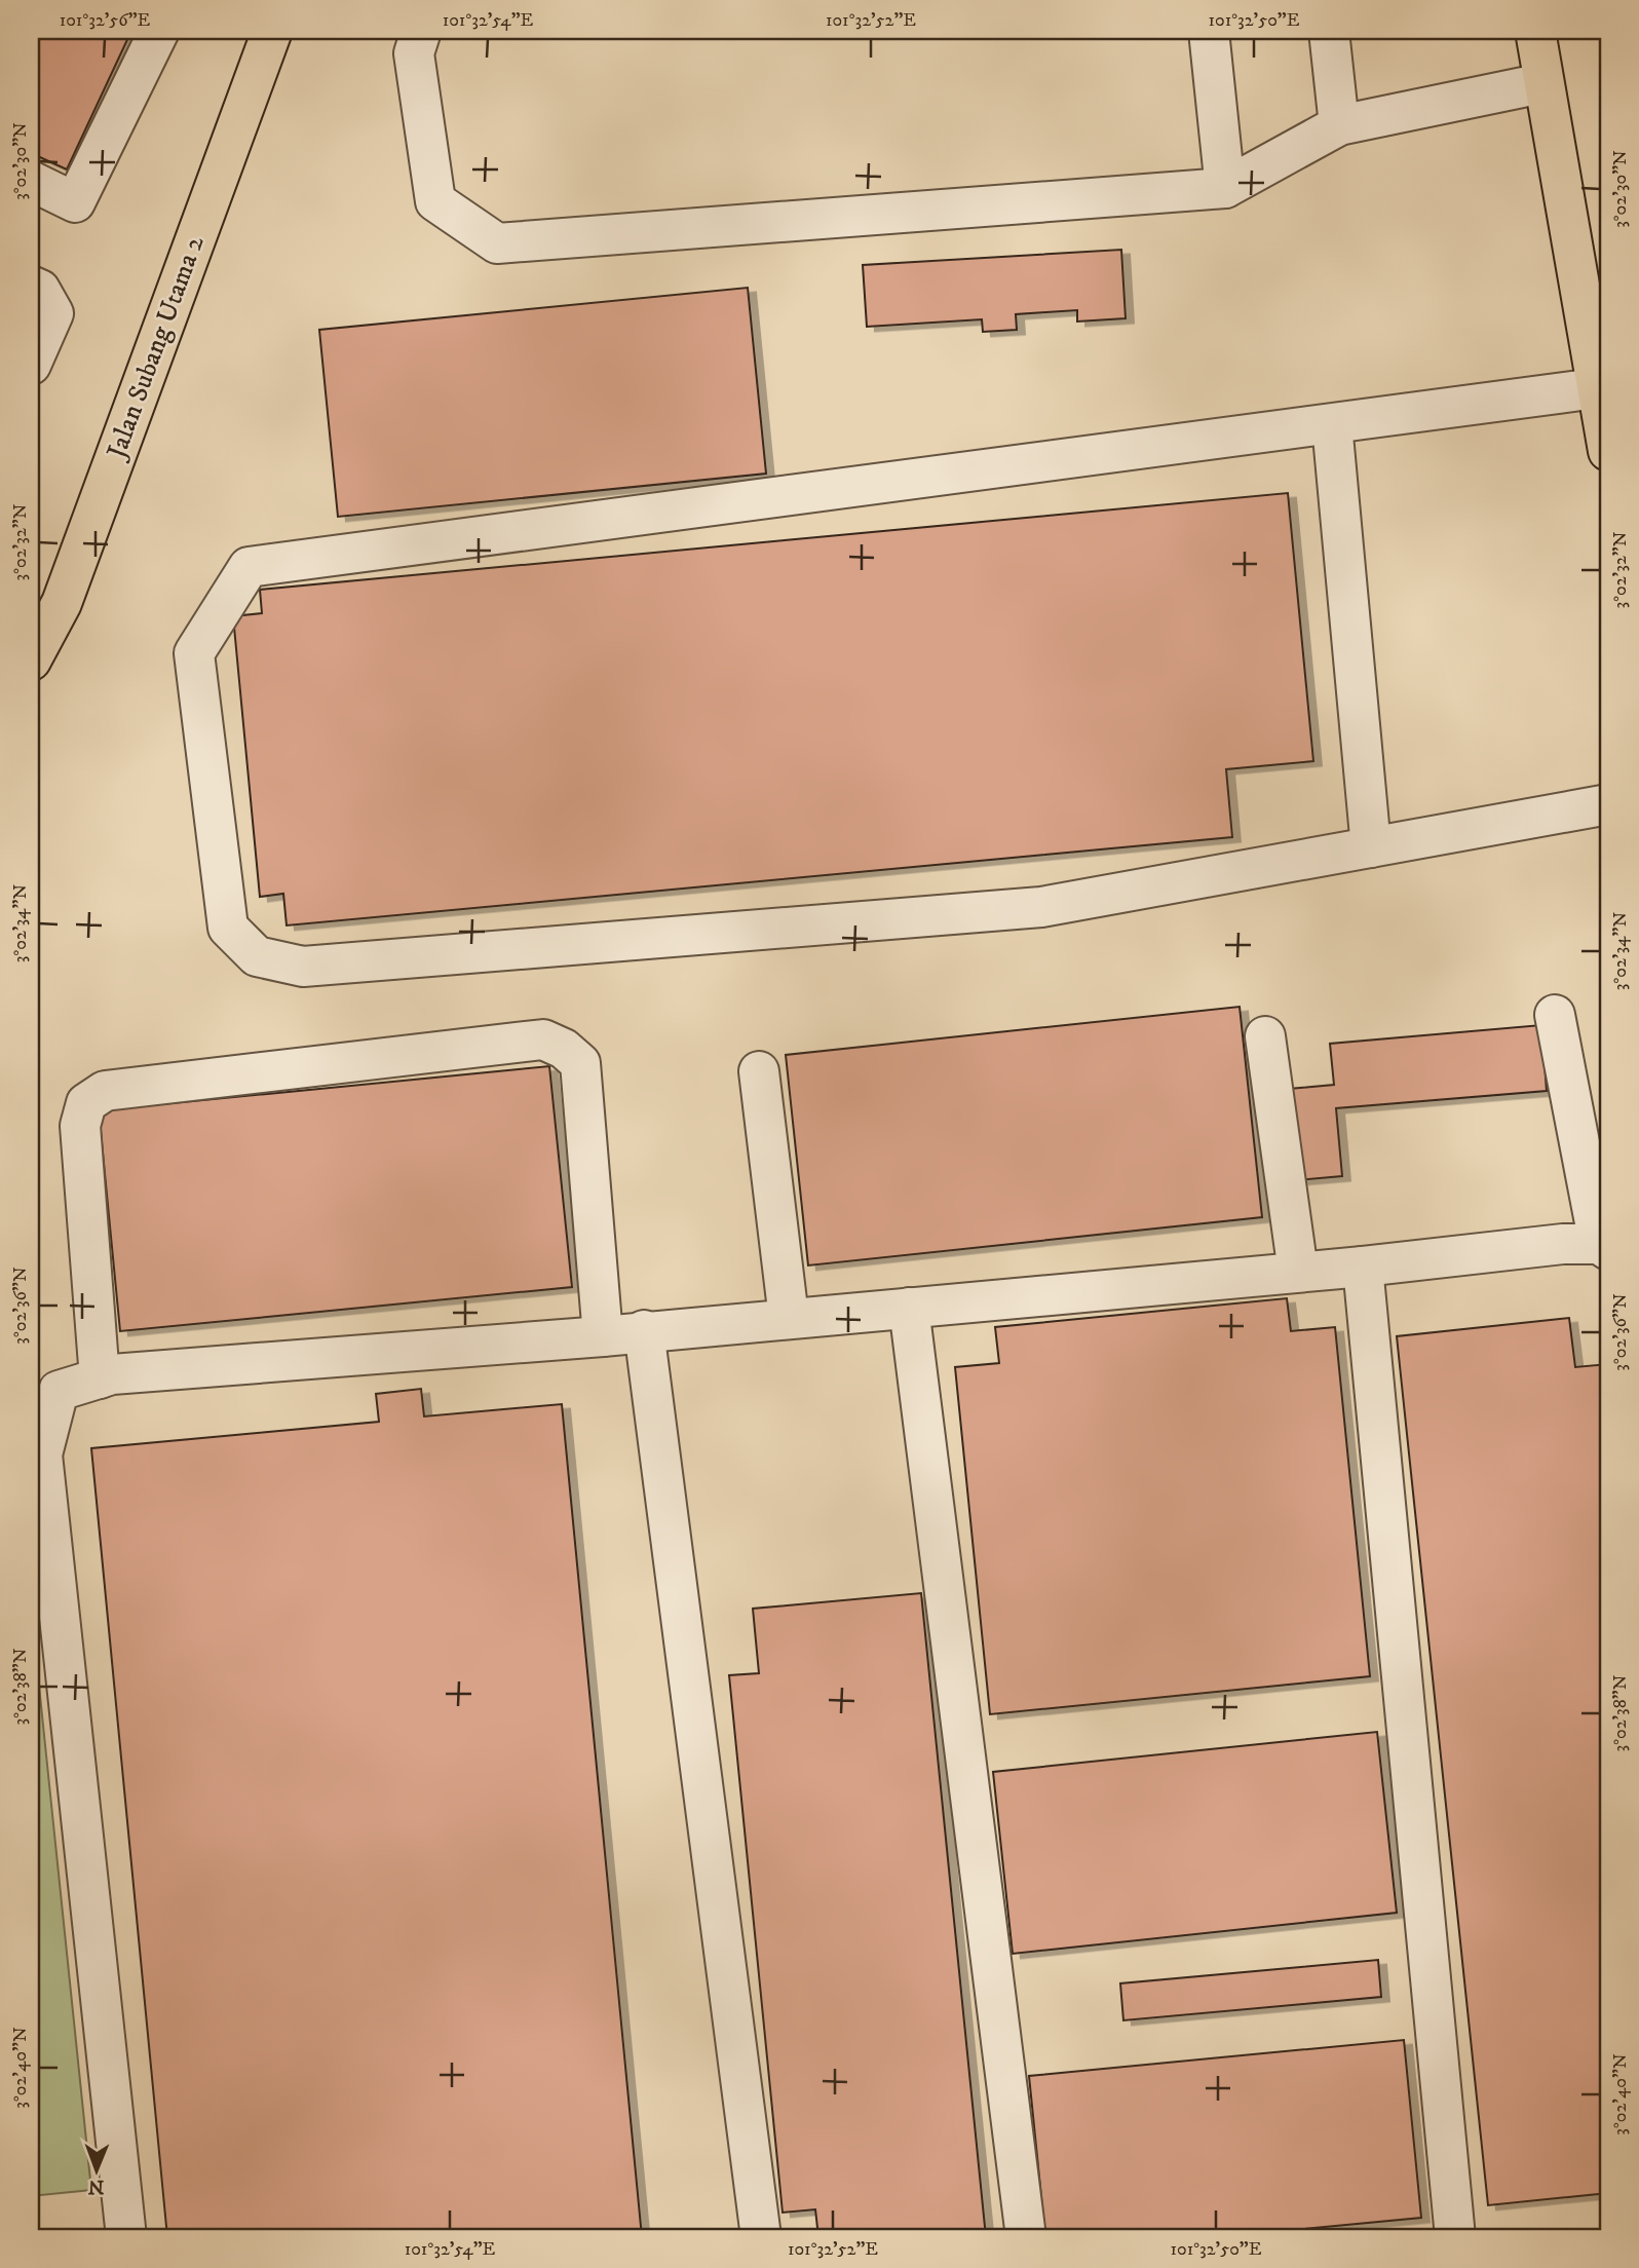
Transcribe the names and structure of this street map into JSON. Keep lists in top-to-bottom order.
{
  "streets": {
    "main road": ["Jalan Subang Utama 2"]
  },
  "north": "bottom",
  "coordinates": [
    "101°32'56\"E",
    "101°32'54\"E",
    "101°32'52\"E",
    "101°32'50\"E",
    "3°02'30\"N",
    "3°02'32\"N",
    "3°02'34\"N",
    "3°02'36\"N",
    "3°02'38\"N",
    "3°02'40\"N"
  ]
}
